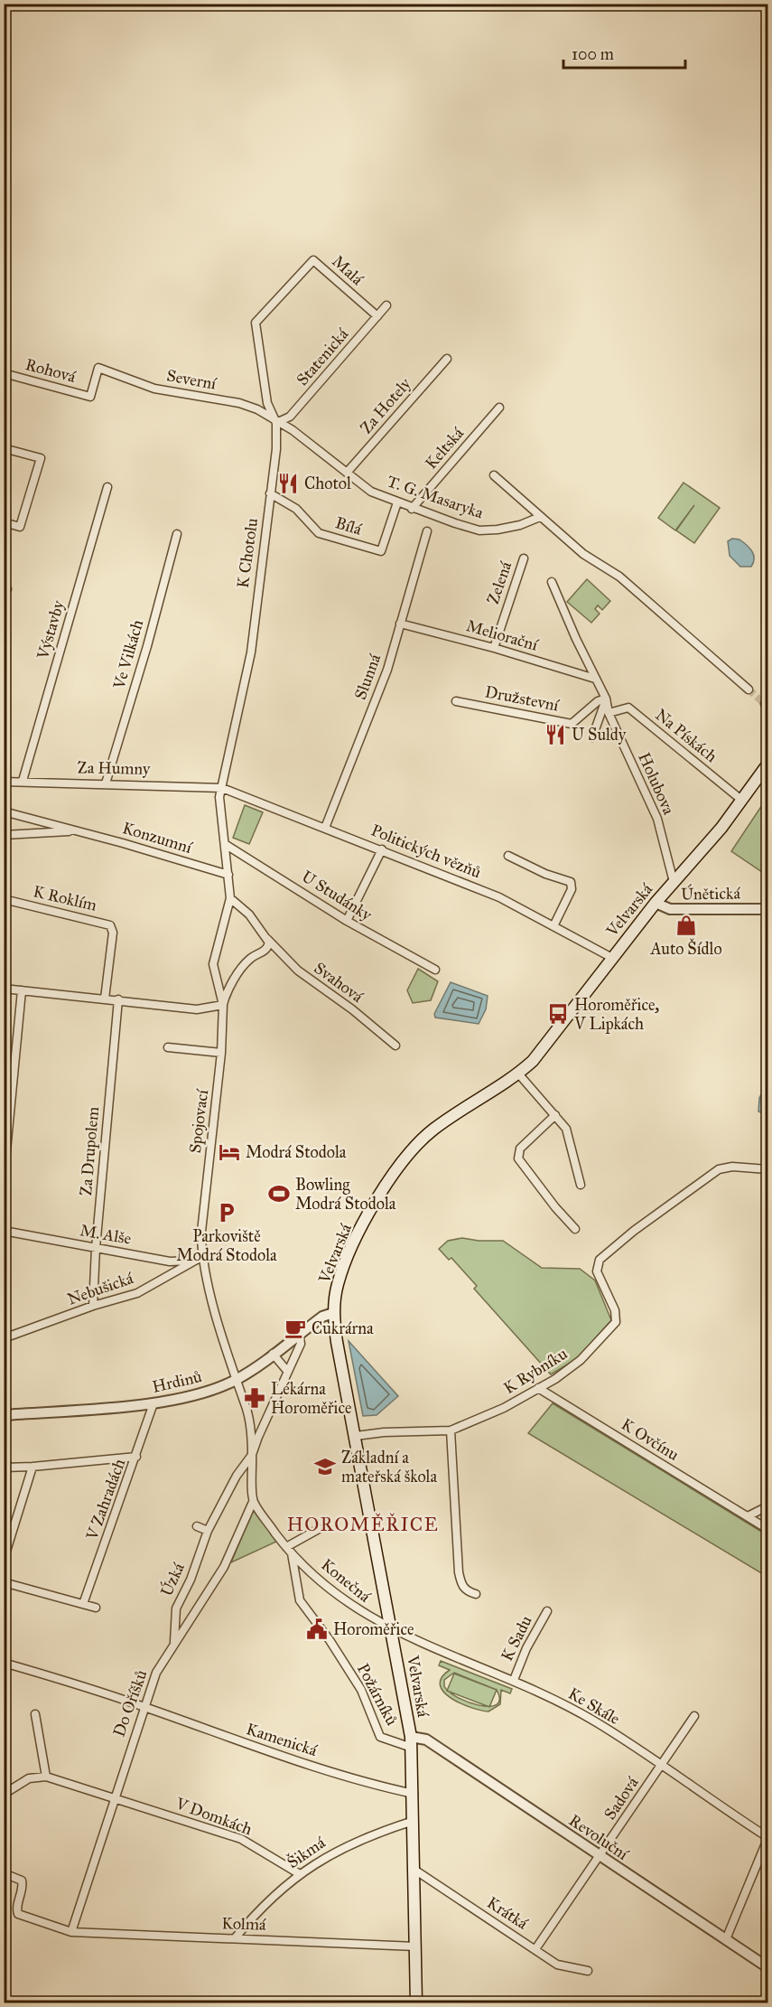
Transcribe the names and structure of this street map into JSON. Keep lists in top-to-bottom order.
{
  "streets": {
    "main road": ["Velvarská"],
    "street": [
      "Malá",
      "Statenická",
      "Rohová",
      "Severní",
      "Za Hotely",
      "Keltská",
      "T. G. Masaryka",
      "Bílá",
      "K Chotolu",
      "Zelená",
      "Výstavby",
      "Meliorační",
      "Ve Vilkách",
      "Slunná",
      "Družstevní",
      "Na Pískách",
      "Za Humny",
      "Holubova",
      "Konzumní",
      "Politických vězňů",
      "Únětická",
      "U Studánky",
      "K Roklím",
      "Svahová",
      "Spojovací",
      "Za Drupolem",
      "M. Alše",
      "Nebušická",
      "K Rybníku",
      "Hrdinů",
      "K Ovčínu",
      "V Zahradách",
      "Úzká",
      "Konečná",
      "K Sadu",
      "Požárníků",
      "Do Oříšků",
      "Ke Skále",
      "Kamenická",
      "Sadová",
      "V Domkách",
      "Revoluční",
      "Šikmá",
      "Krátká",
      "Kolmá"
    ]
  },
  "crossings": [
    ["Malá", "Statenická"],
    ["Malá", "K Chotolu"],
    ["Statenická", "Severní"],
    ["Statenická", "T. G. Masaryka"],
    ["Statenická", "K Chotolu"],
    ["Rohová", "Severní"],
    ["Severní", "T. G. Masaryka"],
    ["Severní", "K Chotolu"],
    ["Za Hotely", "T. G. Masaryka"],
    ["Keltská", "T. G. Masaryka"],
    ["T. G. Masaryka", "Bílá"],
    ["T. G. Masaryka", "K Chotolu"],
    ["Bílá", "K Chotolu"],
    ["K Chotolu", "Za Humny"],
    ["K Chotolu", "Politických vězňů"],
    ["K Chotolu", "Spojovací"],
    ["Zelená", "Meliorační"],
    ["Výstavby", "Za Humny"],
    ["Meliorační", "Slunná"],
    ["Meliorační", "Holubova"],
    ["Ve Vilkách", "Za Humny"],
    ["Slunná", "Politických vězňů"],
    ["Družstevní", "Holubova"],
    ["Na Pískách", "Holubova"],
    ["Na Pískách", "Velvarská"],
    ["Za Humny", "Politických vězňů"],
    ["Za Humny", "Spojovací"],
    ["Holubova", "Velvarská"],
    ["Konzumní", "Spojovací"],
    ["Politických vězňů", "Velvarská"],
    ["Politických vězňů", "Spojovací"],
    ["Únětická", "Velvarská"],
    ["U Studánky", "Spojovací"],
    ["Velvarská", "K Rybníku"],
    ["Velvarská", "Hrdinů"],
    ["Velvarská", "Konečná"],
    ["Velvarská", "Požárníků"],
    ["Velvarská", "Ke Skále"],
    ["Velvarská", "Kamenická"],
    ["Velvarská", "Revoluční"],
    ["Velvarská", "Šikmá"],
    ["Velvarská", "Krátká"],
    ["Velvarská", "Kolmá"],
    ["Svahová", "Spojovací"],
    ["Spojovací", "M. Alše"],
    ["Spojovací", "Nebušická"],
    ["Spojovací", "Hrdinů"],
    ["Spojovací", "Úzká"],
    ["Spojovací", "Konečná"],
    ["Spojovací", "Do Oříšků"],
    ["Za Drupolem", "M. Alše"],
    ["Za Drupolem", "Nebušická"],
    ["M. Alše", "Nebušická"],
    ["K Rybníku", "K Ovčínu"],
    ["Hrdinů", "V Zahradách"],
    ["Úzká", "Do Oříšků"],
    ["Konečná", "Požárníků"],
    ["Konečná", "Do Oříšků"],
    ["Konečná", "Ke Skále"],
    ["K Sadu", "Ke Skále"],
    ["Požárníků", "Revoluční"],
    ["Do Oříšků", "Kamenická"],
    ["Do Oříšků", "V Domkách"],
    ["Do Oříšků", "Kolmá"],
    ["Ke Skále", "Sadová"],
    ["Sadová", "Revoluční"],
    ["Sadová", "Krátká"],
    ["V Domkách", "Šikmá"],
    ["Šikmá", "Kolmá"]
  ],
  "districts": ["HOROMĚŘICE"],
  "places": {
    "restaurant": ["Chotol", "U Suldy"],
    "shop": ["Auto Šídlo"],
    "bus stop": ["Horoměřice, V Lipkách"],
    "hotel": ["Modrá Stodola"],
    "sports": ["Bowling Modrá Stodola"],
    "parking": ["Parkoviště Modrá Stodola"],
    "cafe": ["Cukrárna"],
    "pharmacy": ["Lékárna Horoměřice"],
    "school or university": ["Základní a mateřská škola"],
    "public building": ["Horoměřice"]
  },
  "scale_bar": "100 m"
}
